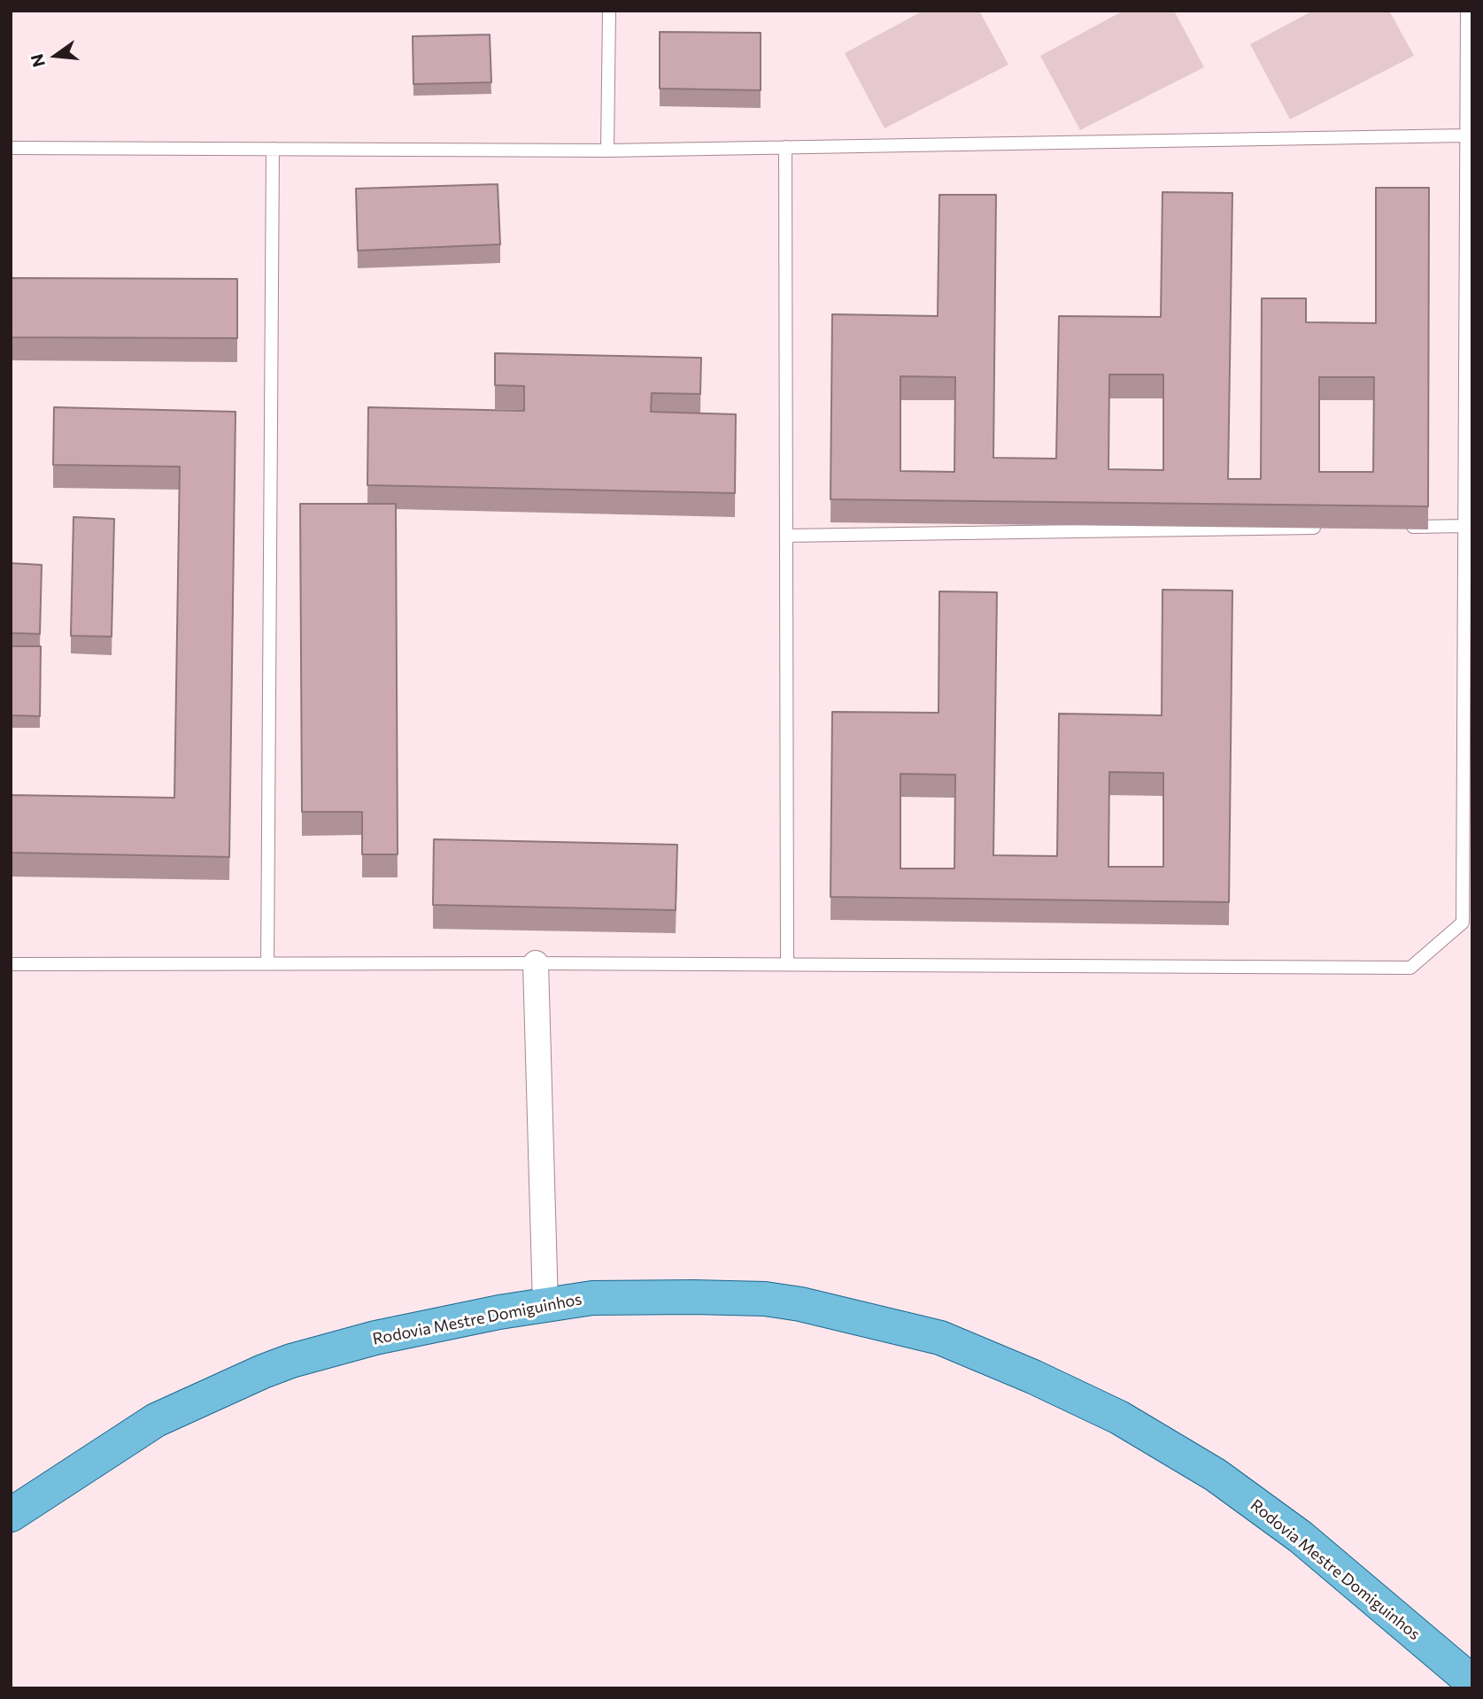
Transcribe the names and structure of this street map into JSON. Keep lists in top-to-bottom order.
{
  "streets": {
    "main road": ["Rodovia Mestre Domiguinhos"]
  },
  "north": "left"
}
